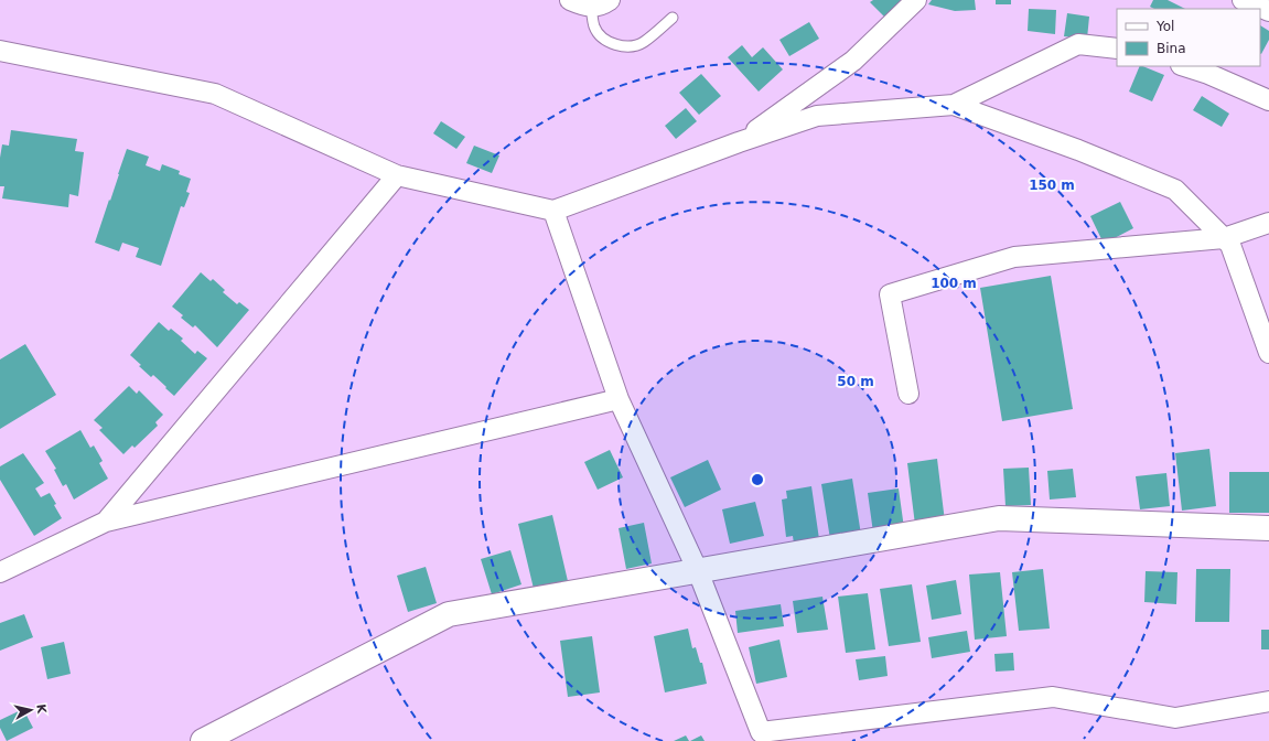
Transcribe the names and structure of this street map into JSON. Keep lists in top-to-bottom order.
{
  "legend": ["Yol", "Bina"],
  "north": "right",
  "rings": ["150 m", "100 m", "50 m"]
}
